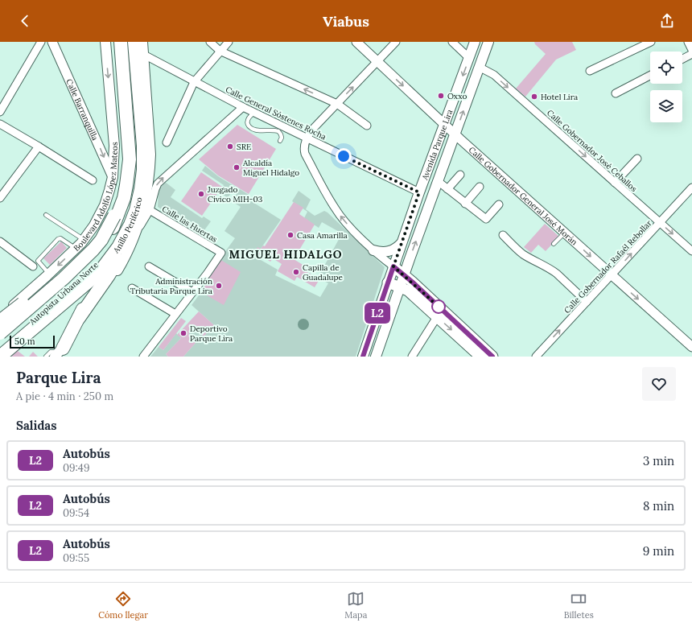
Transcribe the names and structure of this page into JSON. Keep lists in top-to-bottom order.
{
  "streets": {
    "highway": ["Anillo Periférico", "Autopista Urbana Norte"],
    "main road": ["Avenida Parque Lira", "Boulevard Adolfo López Mateos"],
    "street": [
      "Calle Barranquilla",
      "Calle General Sóstenes Rocha",
      "Calle Gobernador José Ceballos",
      "Calle Gobernador General José Morán",
      "Calle las Huertas",
      "Calle Gobernador Rafaél Rebollar"
    ]
  },
  "crossings": [
    ["Calle Barranquilla", "Boulevard Adolfo López Mateos"],
    ["Calle General Sóstenes Rocha", "Avenida Parque Lira"],
    ["Avenida Parque Lira", "Calle Gobernador José Ceballos"],
    ["Avenida Parque Lira", "Calle Gobernador General José Morán"],
    ["Calle Gobernador José Ceballos", "Calle Gobernador Rafaél Rebollar"],
    ["Calle Gobernador General José Morán", "Calle Gobernador Rafaél Rebollar"],
    ["Anillo Periférico", "Autopista Urbana Norte"]
  ],
  "one_way": ["Calle Barranquilla", "Calle Gobernador José Ceballos", "Calle Gobernador Rafaél Rebollar"],
  "districts": ["MIGUEL HIDALGO"],
  "places": [
    "Oxxo",
    "Hotel Lira",
    "SRE",
    "Alcaldía Miguel Hidalgo",
    "Juzgado Civico MIH-03",
    "Casa Amarilla",
    "Capilla de Guadalupe",
    "Administración Tributaria Parque Lira",
    "Deportivo Parque Lira"
  ],
  "lines": ["bus line L2"],
  "scale_bar": "50 m",
  "page": {
    "header": "Viabus",
    "on_map": "L2",
    "scale": "50 m",
    "heading": [
      ["Parque Lira", "A pie · 4 min · 250 m"],
      "Salidas"
    ],
    "list": [
      {
        "mark": "L2",
        "name": "Autobús",
        "note": "09:49",
        "value": "3 min"
      },
      {
        "mark": "L2",
        "name": "Autobús",
        "note": "09:54",
        "value": "8 min"
      },
      {
        "mark": "L2",
        "name": "Autobús",
        "note": "09:55",
        "value": "9 min"
      }
    ],
    "tabs": ["Cómo llegar", "Mapa", "Billetes"]
  }
}
